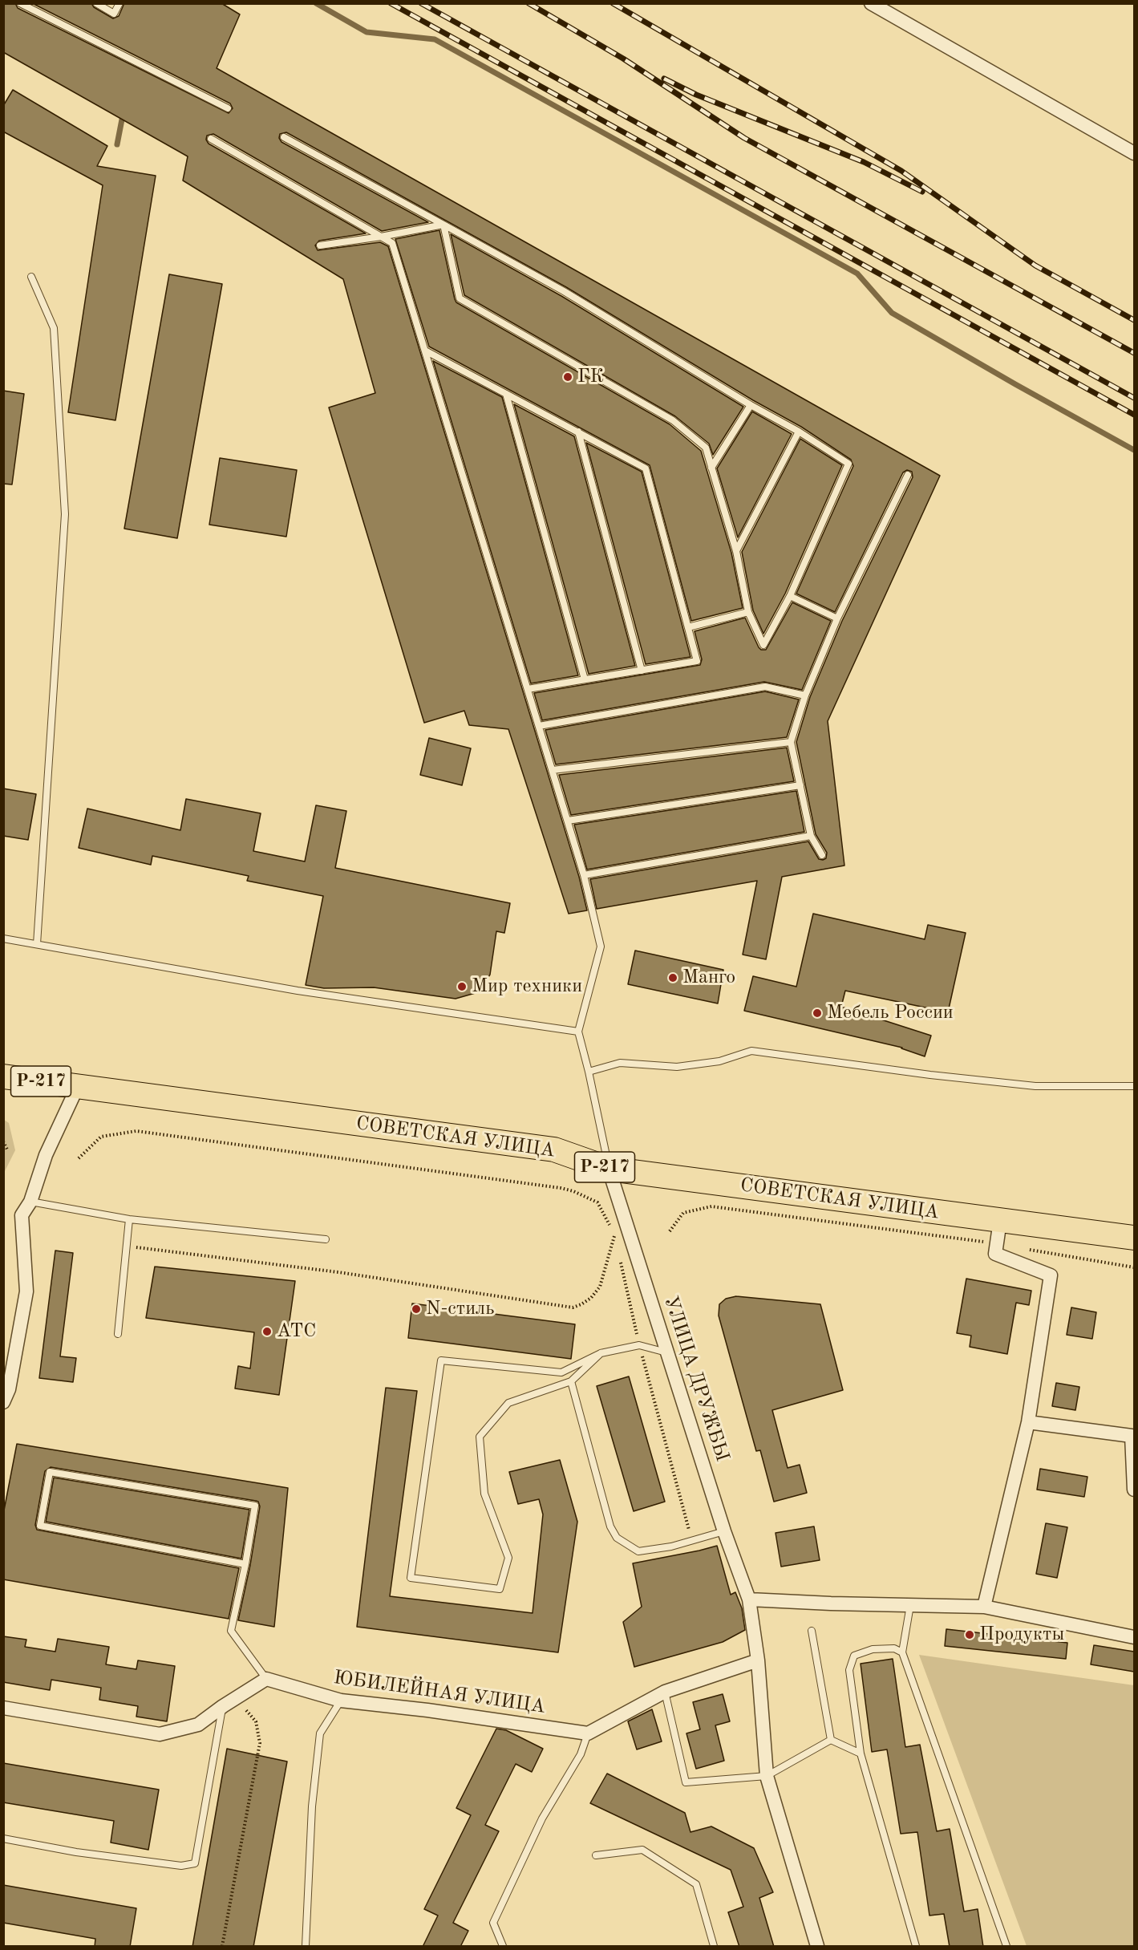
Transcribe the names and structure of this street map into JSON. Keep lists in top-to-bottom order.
{
  "streets": {
    "highway": ["Р-217", "СОВЕТСКАЯ УЛИЦА"],
    "street": ["УЛИЦА ДРУЖБЫ", "ЮБИЛЕЙНАЯ УЛИЦА"]
  },
  "crossings": [
    ["СОВЕТСКАЯ УЛИЦА", "УЛИЦА ДРУЖБЫ"]
  ],
  "places": [
    "ГК",
    "Манго",
    "Мир техники",
    "Мебель России",
    "N-стиль",
    "АТС",
    "Продукты"
  ]
}
